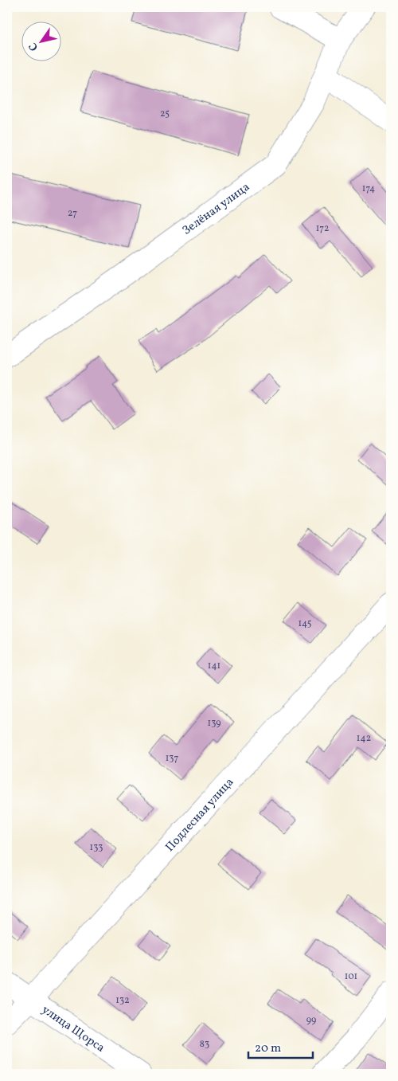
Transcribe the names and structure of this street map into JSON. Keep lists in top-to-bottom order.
{
  "streets": {
    "street": ["Зелёная улица", "Подлесная улица", "улица Щорса"]
  },
  "crossings": [
    ["Подлесная улица", "улица Щорса"]
  ],
  "house_numbers": [
    "25",
    "174",
    "27",
    "172",
    "145",
    "141",
    "139",
    "142",
    "137",
    "133",
    "101",
    "132",
    "99",
    "83"
  ],
  "scale_bar": "20 m",
  "north": "bottom left"
}
